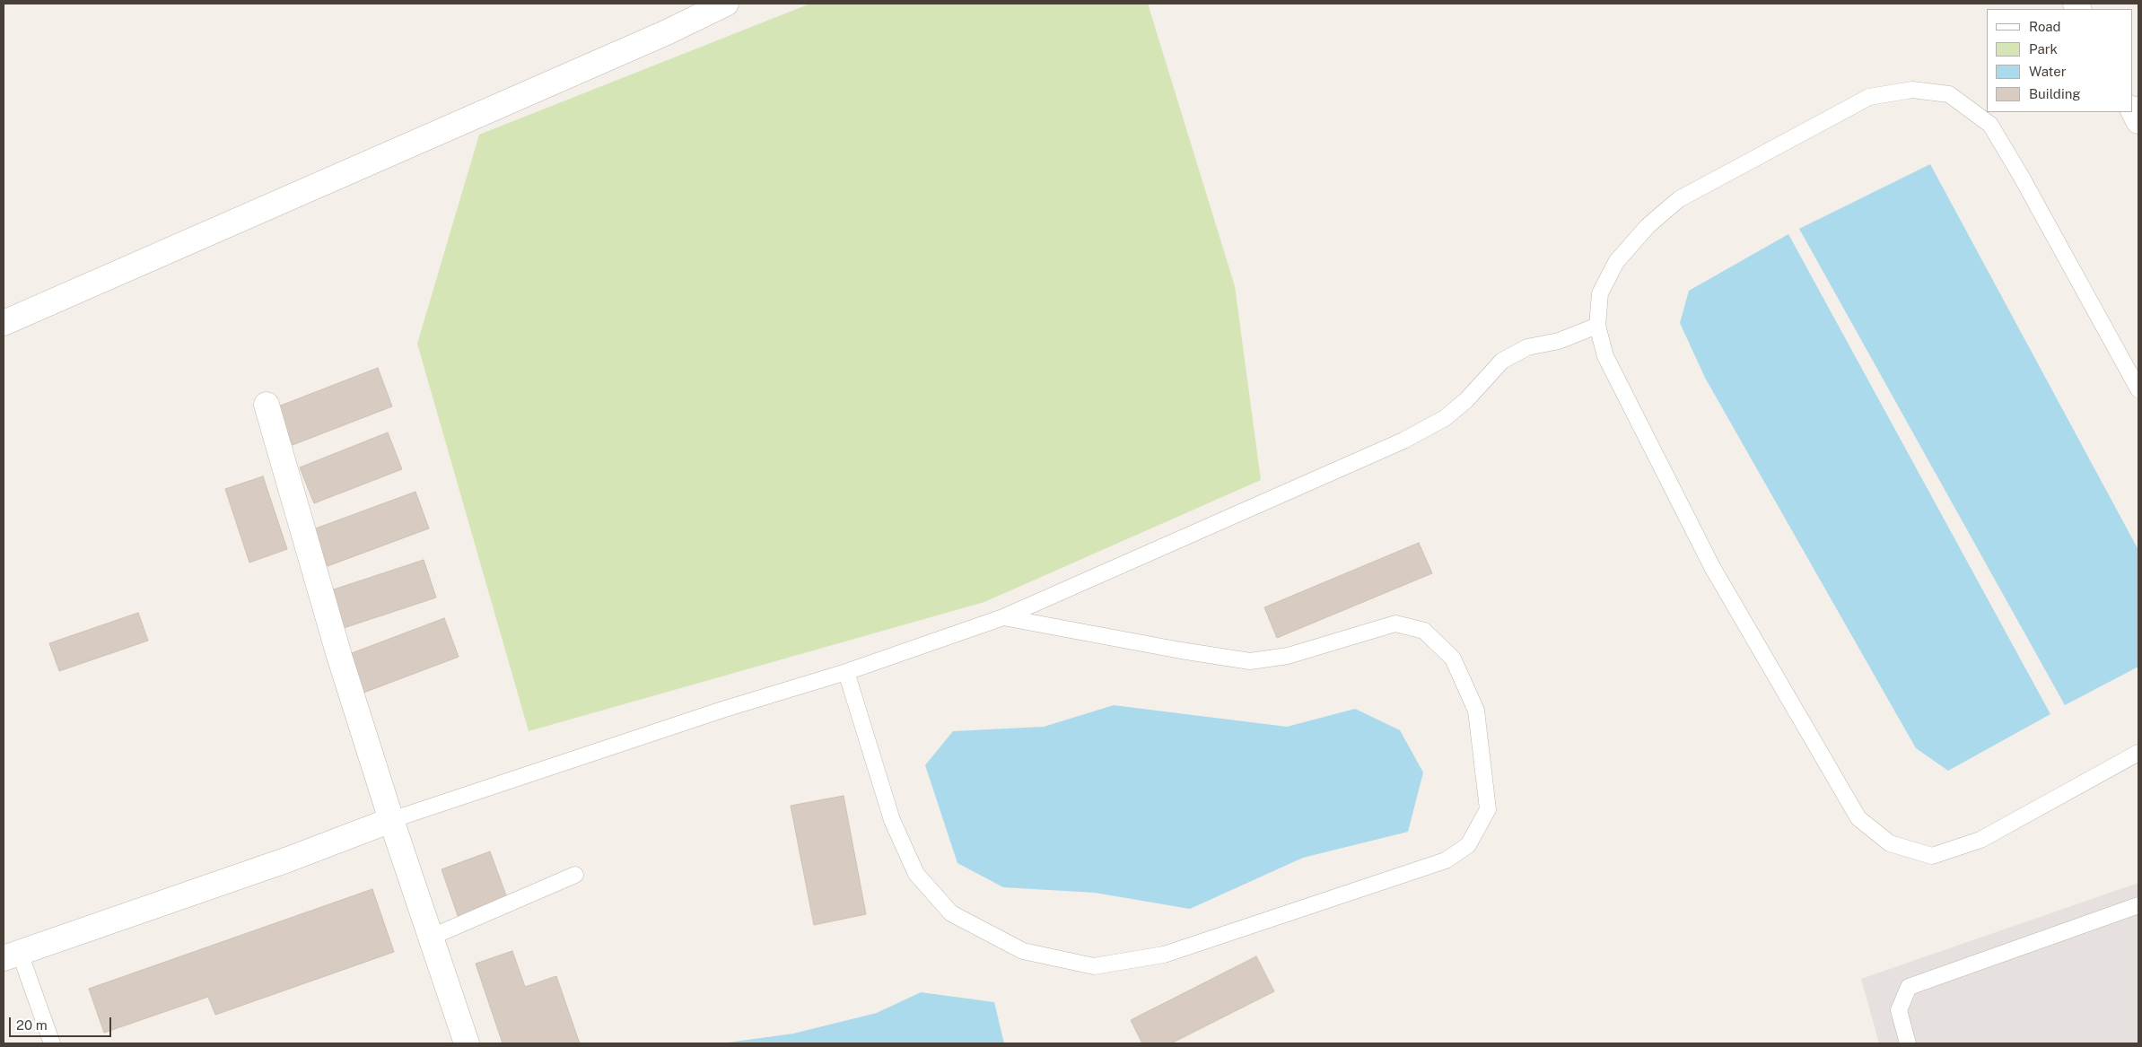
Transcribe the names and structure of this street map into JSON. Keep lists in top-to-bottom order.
{
  "legend": [
    "Road",
    "Park",
    "Water",
    "Building"
  ],
  "scale_bar": "20 m"
}
